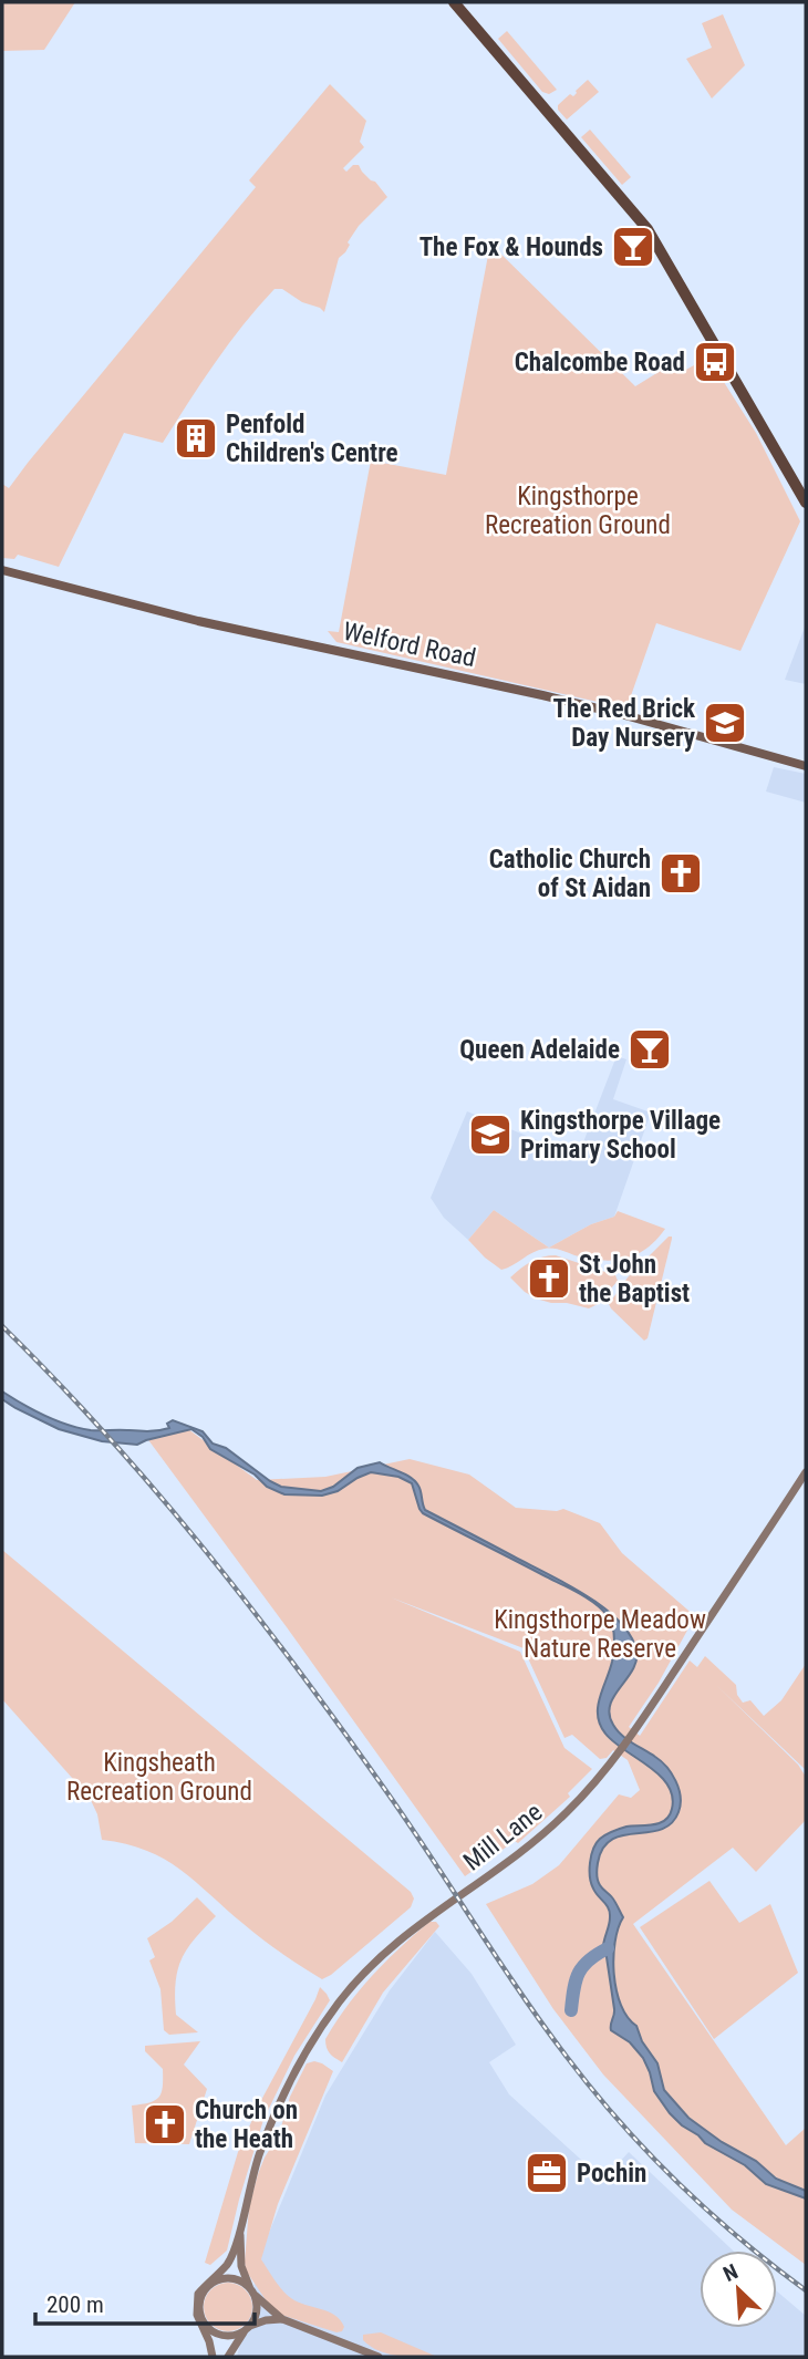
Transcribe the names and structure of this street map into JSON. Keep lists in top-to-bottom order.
{
  "streets": {
    "main road": ["Welford Road"],
    "street": ["Mill Lane"]
  },
  "parks": ["Kingsthorpe Recreation Ground", "Kingsthorpe Meadow Nature Reserve", "Kingsheath Recreation Ground"],
  "places": {
    "bar": ["The Fox & Hounds", "Queen Adelaide"],
    "bus stop": ["Chalcombe Road"],
    "building": ["Penfold Children's Centre"],
    "school or university": ["The Red Brick Day Nursery", "Kingsthorpe Village Primary School"],
    "church": ["Catholic Church of St Aidan", "St John the Baptist", "Church on the Heath"],
    "office": ["Pochin"]
  },
  "scale_bar": "200 m",
  "north": "top left"
}
